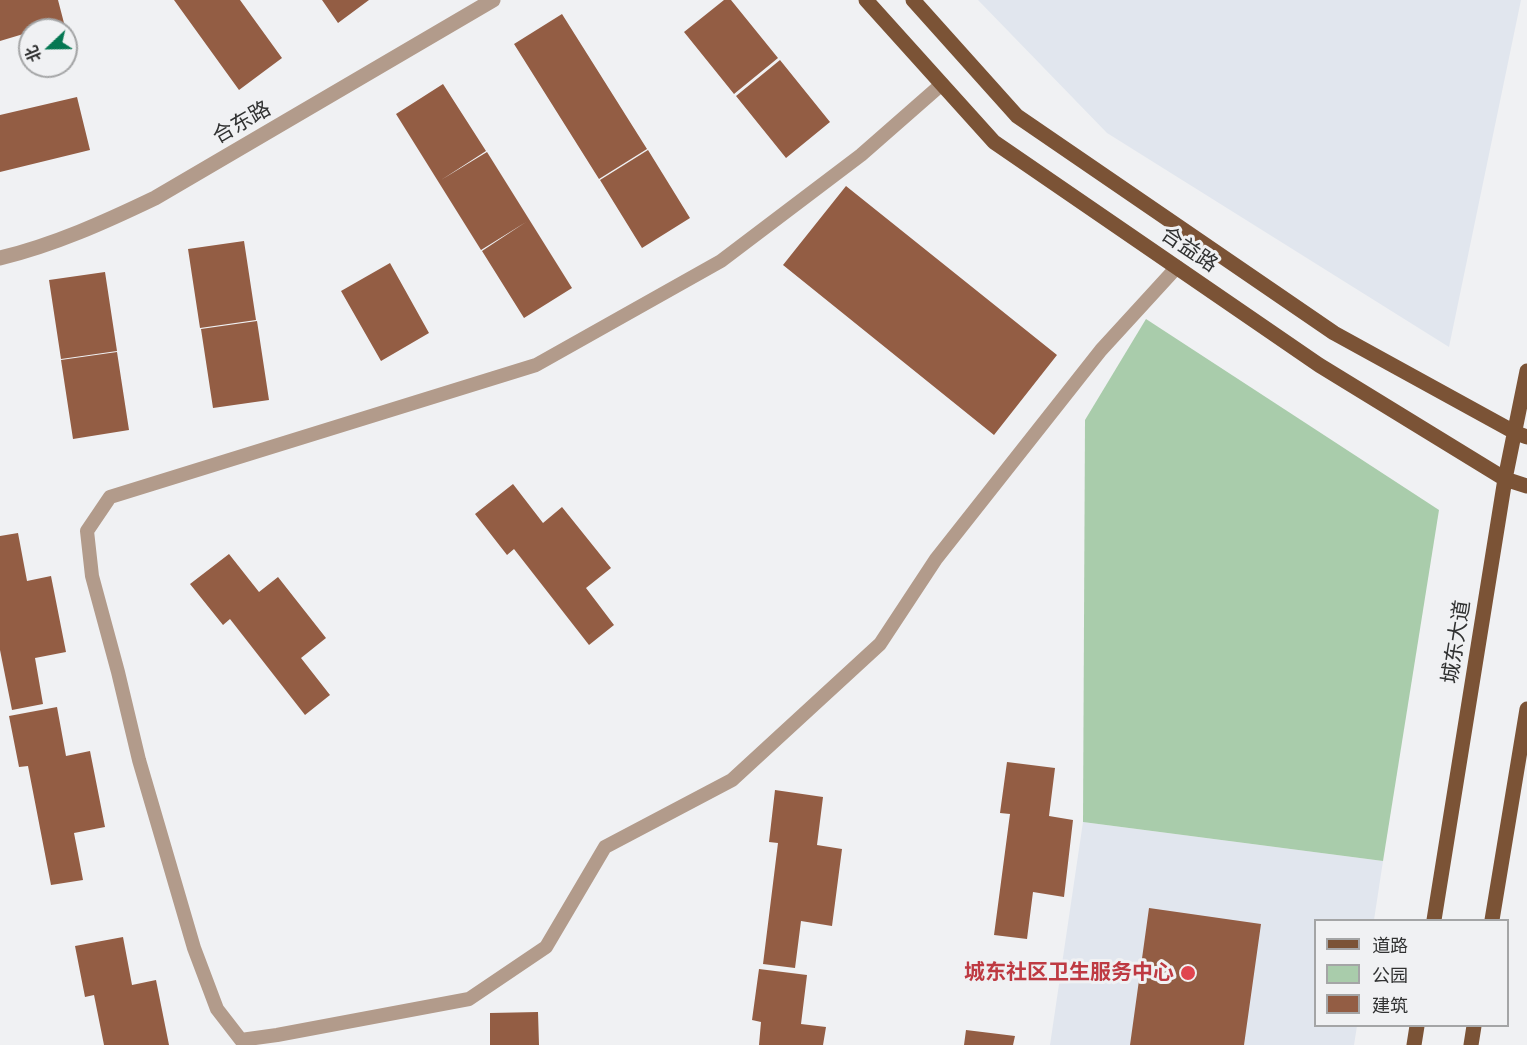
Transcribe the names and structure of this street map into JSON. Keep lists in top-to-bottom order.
{
  "streets": {
    "main road": ["合益路", "城东大道"],
    "street": ["合东路"]
  },
  "crossings": [
    ["合益路", "城东大道"]
  ],
  "places": ["城东社区卫生服务中心"],
  "legend": ["道路", "公园", "建筑"],
  "north": "left"
}
